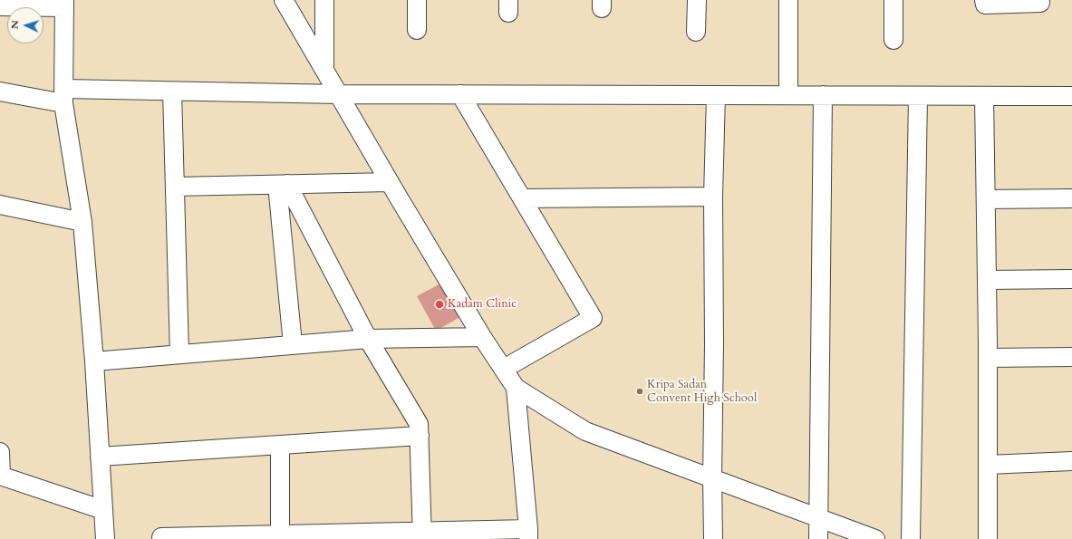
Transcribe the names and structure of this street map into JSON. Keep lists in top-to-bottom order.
{
  "places": ["Kadam Clinic", "Kripa Sadan Convent High School"],
  "north": "left"
}
